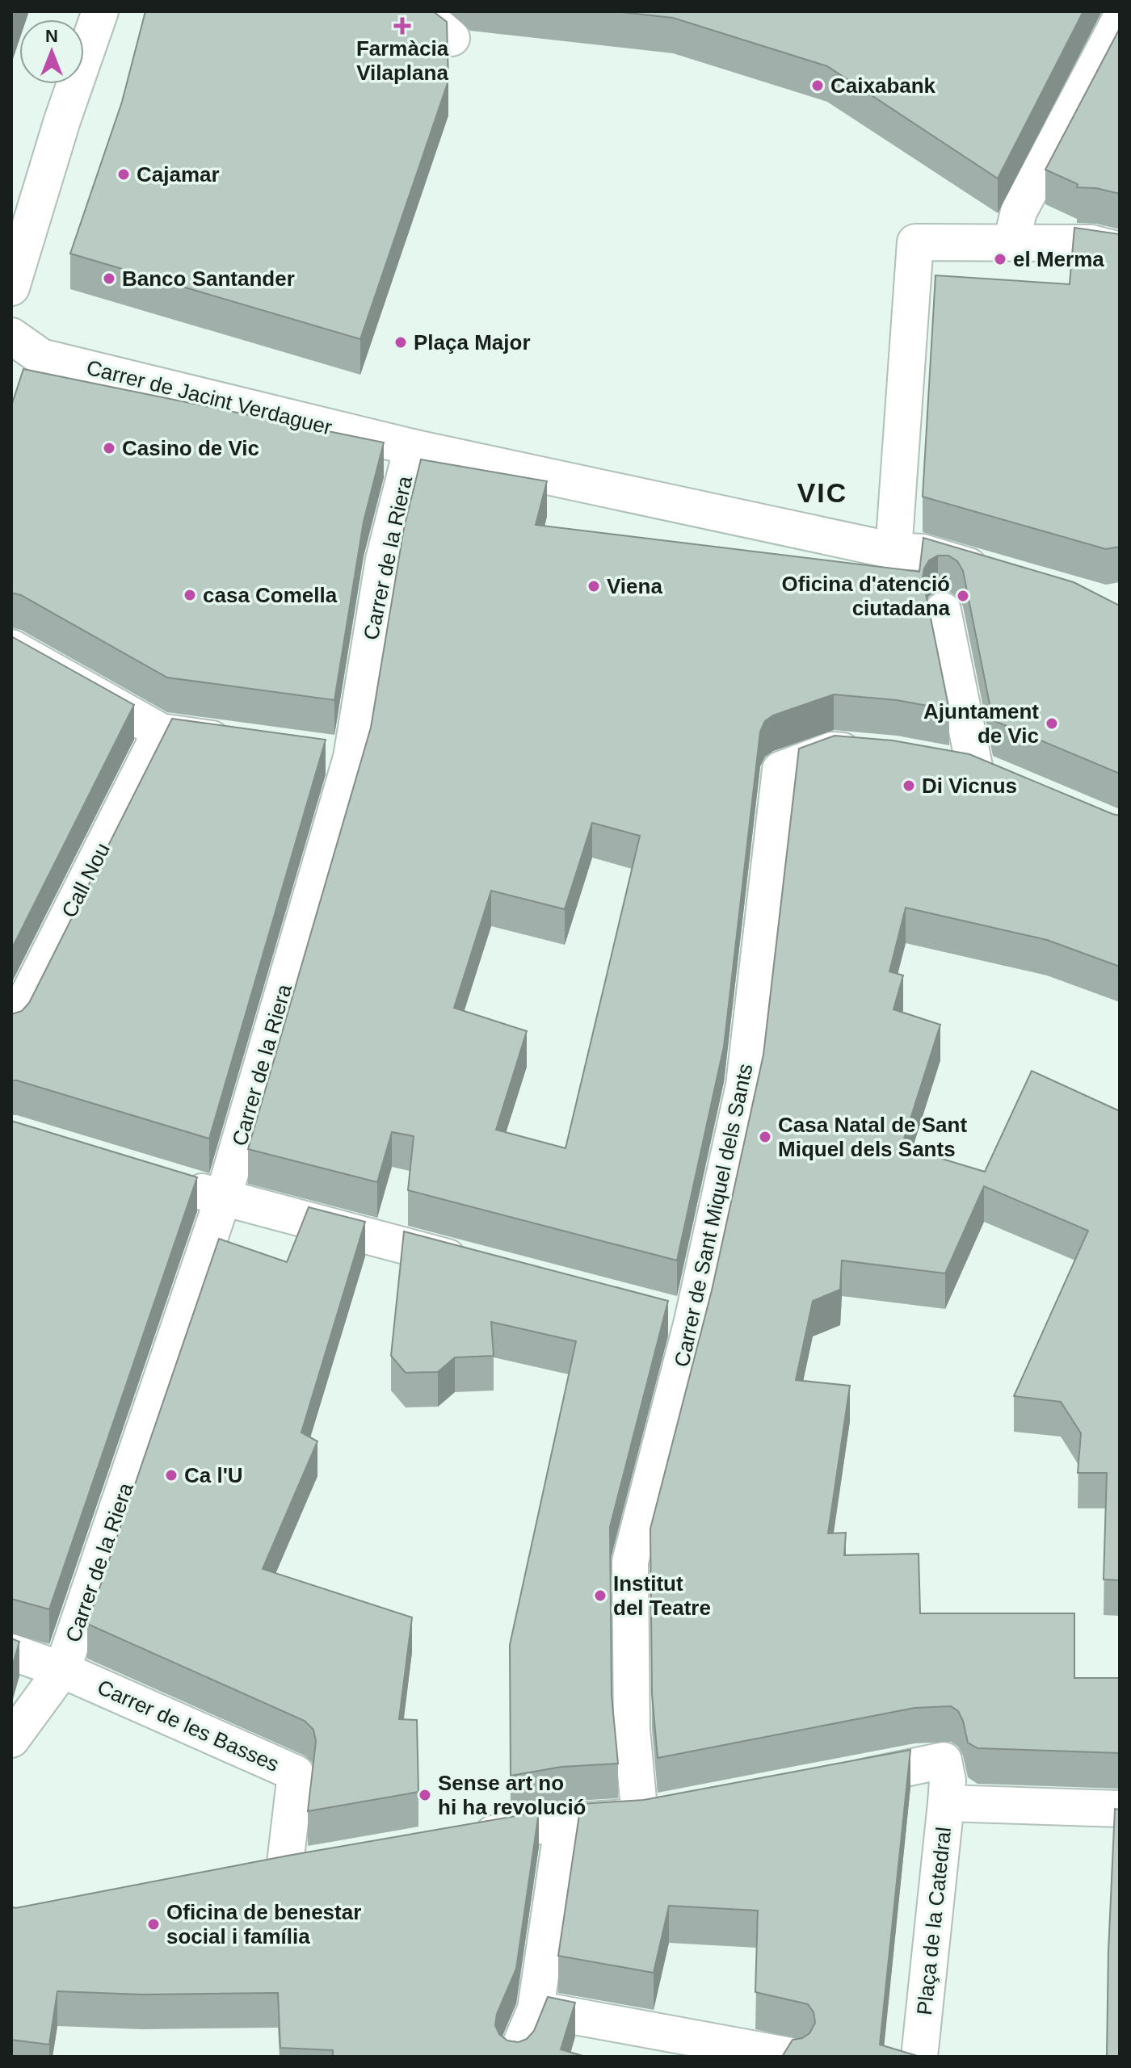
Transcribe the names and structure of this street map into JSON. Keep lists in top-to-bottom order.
{
  "streets": {
    "street": [
      "Carrer de Jacint Verdaguer",
      "Carrer de la Riera",
      "Call Nou",
      "Carrer de Sant Miquel dels Sants",
      "Carrer de les Basses",
      "Plaça de la Catedral"
    ]
  },
  "crossings": [
    ["Carrer de Jacint Verdaguer", "Carrer de la Riera"],
    ["Carrer de la Riera", "Carrer de les Basses"]
  ],
  "districts": ["VIC"],
  "places": {
    "health": ["Farmàcia Vilaplana"],
    "other": [
      "Caixabank",
      "Cajamar",
      "el Merma",
      "Banco Santander",
      "Plaça Major",
      "Casino de Vic",
      "Viena",
      "casa Comella",
      "Oficina d'atenció ciutadana",
      "Ajuntament de Vic",
      "Di Vicnus",
      "Casa Natal de Sant Miquel dels Sants",
      "Ca l'U",
      "Institut del Teatre",
      "Sense art no hi ha revolució",
      "Oficina de benestar social i família"
    ]
  },
  "north": "top"
}
